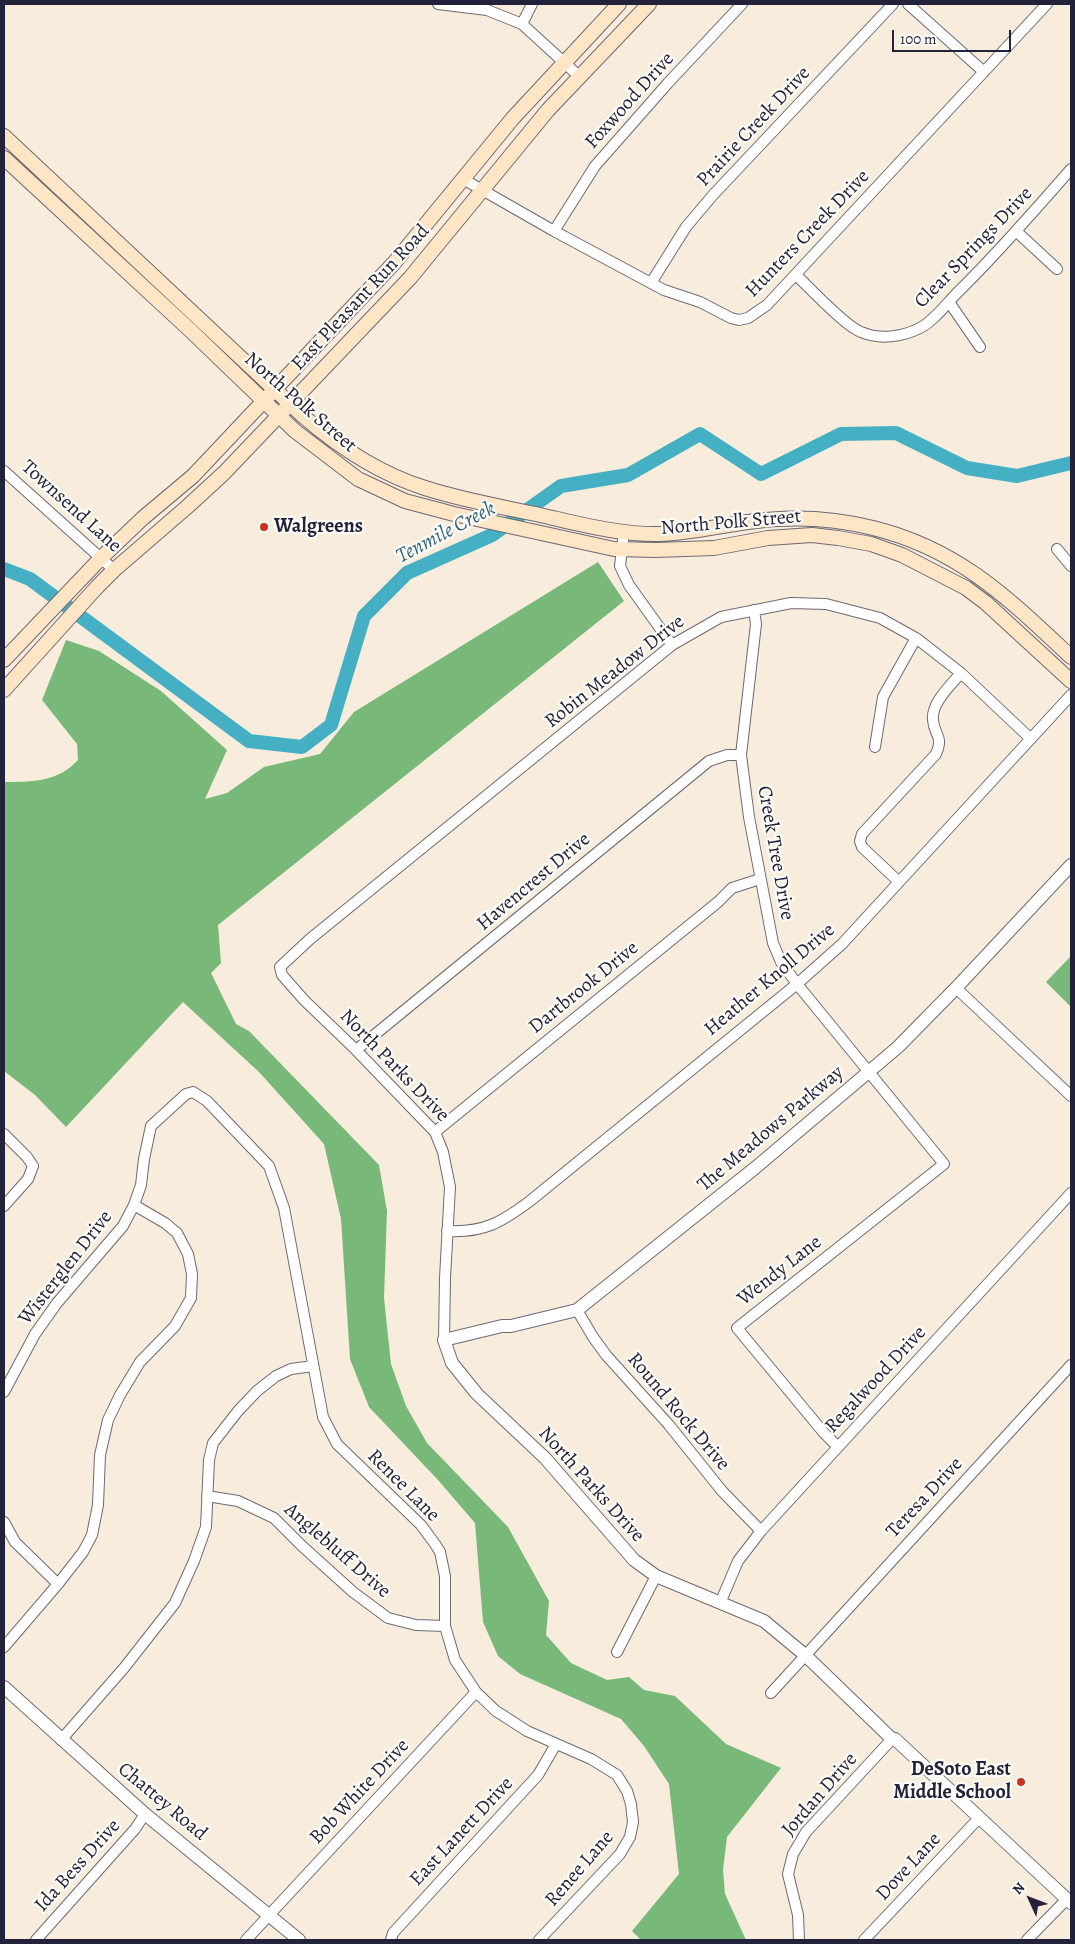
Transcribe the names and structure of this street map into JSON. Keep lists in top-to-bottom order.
{
  "streets": {
    "main road": ["East Pleasant Run Road", "North Polk Street"],
    "street": [
      "Foxwood Drive",
      "Prairie Creek Drive",
      "Hunters Creek Drive",
      "Clear Springs Drive",
      "Townsend Lane",
      "Robin Meadow Drive",
      "Creek Tree Drive",
      "Havencrest Drive",
      "Heather Knoll Drive",
      "Dartbrook Drive",
      "North Parks Drive",
      "The Meadows Parkway",
      "Wisterglen Drive",
      "Wendy Lane",
      "Regalwood Drive",
      "Round Rock Drive",
      "Renee Lane",
      "Teresa Drive",
      "Anglebluff Drive",
      "Bob White Drive",
      "Jordan Drive",
      "Chattey Road",
      "East Lanett Drive",
      "Ida Bess Drive",
      "Dove Lane"
    ]
  },
  "crossings": [
    ["Foxwood Drive", "Hunters Creek Drive"],
    ["Prairie Creek Drive", "Hunters Creek Drive"],
    ["Hunters Creek Drive", "Clear Springs Drive"],
    ["Hunters Creek Drive", "East Pleasant Run Road"],
    ["East Pleasant Run Road", "North Polk Street"],
    ["East Pleasant Run Road", "Townsend Lane"],
    ["Robin Meadow Drive", "Creek Tree Drive"],
    ["Robin Meadow Drive", "Heather Knoll Drive"],
    ["Robin Meadow Drive", "North Parks Drive"],
    ["Creek Tree Drive", "Havencrest Drive"],
    ["Creek Tree Drive", "Heather Knoll Drive"],
    ["Creek Tree Drive", "Dartbrook Drive"],
    ["Creek Tree Drive", "The Meadows Parkway"],
    ["Creek Tree Drive", "Wendy Lane"],
    ["Havencrest Drive", "North Parks Drive"],
    ["Heather Knoll Drive", "North Parks Drive"],
    ["Dartbrook Drive", "North Parks Drive"],
    ["North Parks Drive", "The Meadows Parkway"],
    ["North Parks Drive", "Regalwood Drive"],
    ["North Parks Drive", "Teresa Drive"],
    ["North Parks Drive", "Jordan Drive"],
    ["North Parks Drive", "Dove Lane"],
    ["The Meadows Parkway", "Round Rock Drive"],
    ["Wisterglen Drive", "Renee Lane"],
    ["Wendy Lane", "Regalwood Drive"],
    ["Regalwood Drive", "Round Rock Drive"],
    ["Renee Lane", "Anglebluff Drive"],
    ["Renee Lane", "Bob White Drive"],
    ["Renee Lane", "East Lanett Drive"],
    ["Bob White Drive", "Chattey Road"],
    ["Chattey Road", "Ida Bess Drive"]
  ],
  "water": ["Tenmile Creek"],
  "places": ["Walgreens", "DeSoto East Middle School"],
  "scale_bar": "100 m",
  "north": "top left"
}
